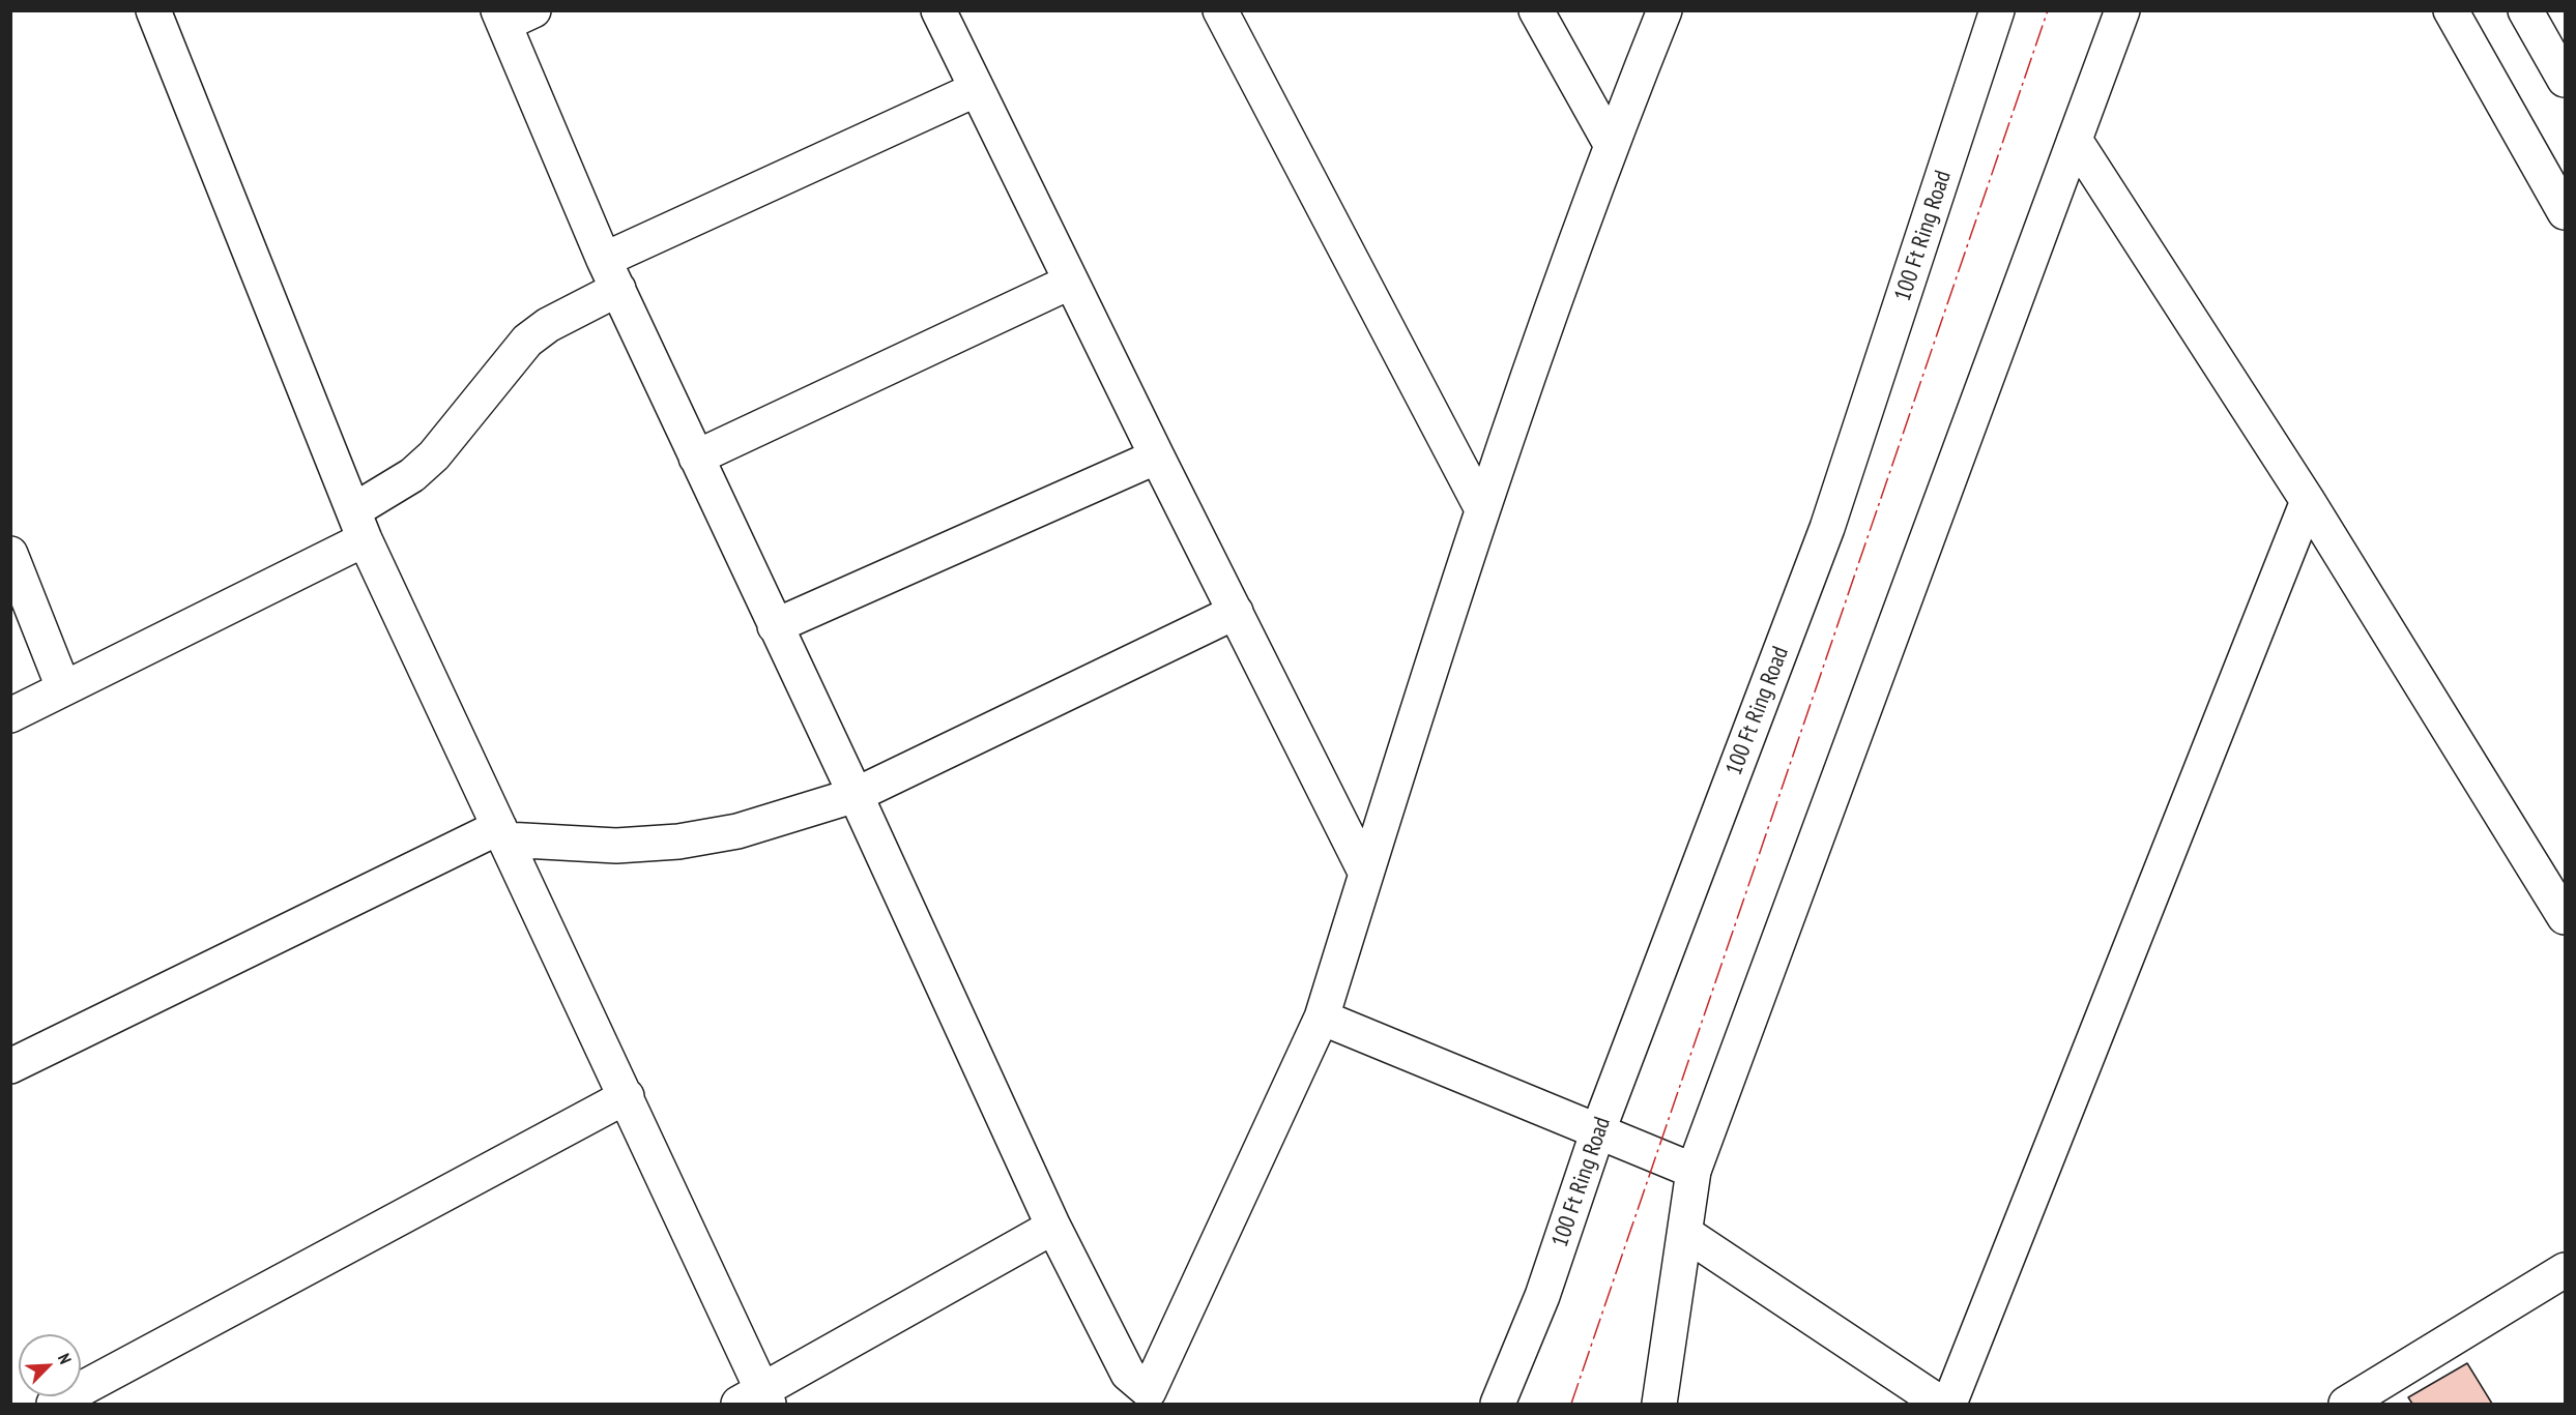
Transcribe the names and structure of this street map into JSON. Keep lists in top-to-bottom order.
{
  "streets": {
    "street": ["100 Ft Ring Road"]
  },
  "north": "top right"
}
